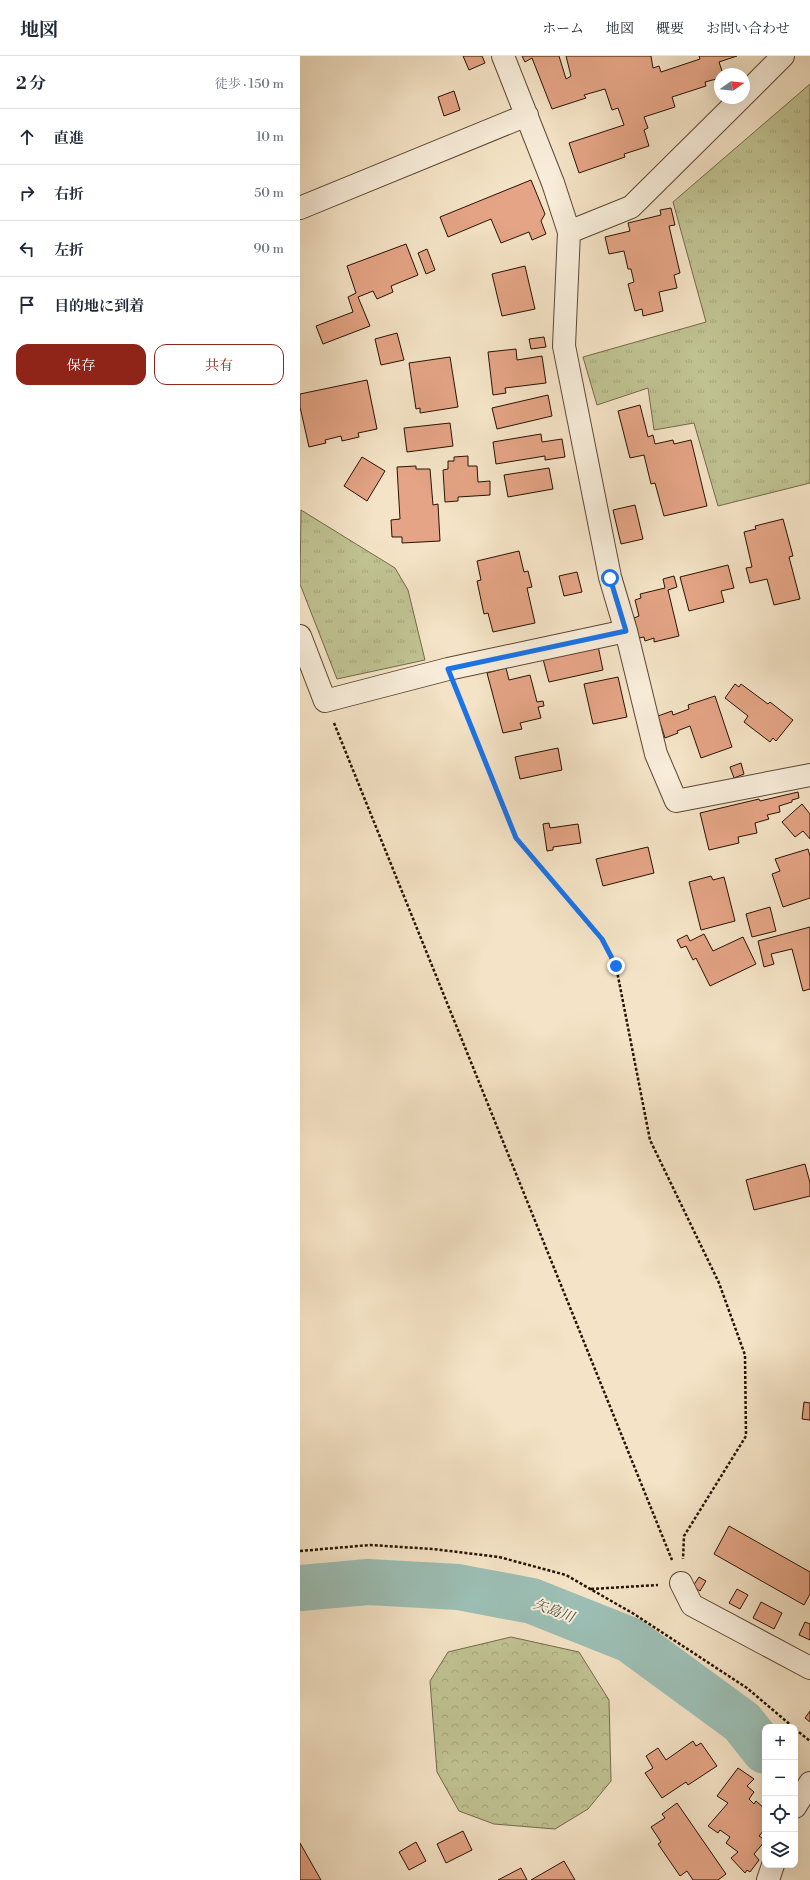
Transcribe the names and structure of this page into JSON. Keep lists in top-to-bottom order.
{
  "water": ["矢島川"],
  "north": "right",
  "page": {
    "header": "地図",
    "nav": [
      "ホーム",
      "地図",
      "概要",
      "お問い合わせ"
    ],
    "heading": ["2 分", "徒歩 · 150 m"],
    "list": [
      ["直進", "10 m"],
      ["右折", "50 m"],
      ["左折", "90 m"],
      "目的地に到着"
    ],
    "buttons": ["保存", "共有"],
    "map_buttons": ["+", "−"]
  }
}
